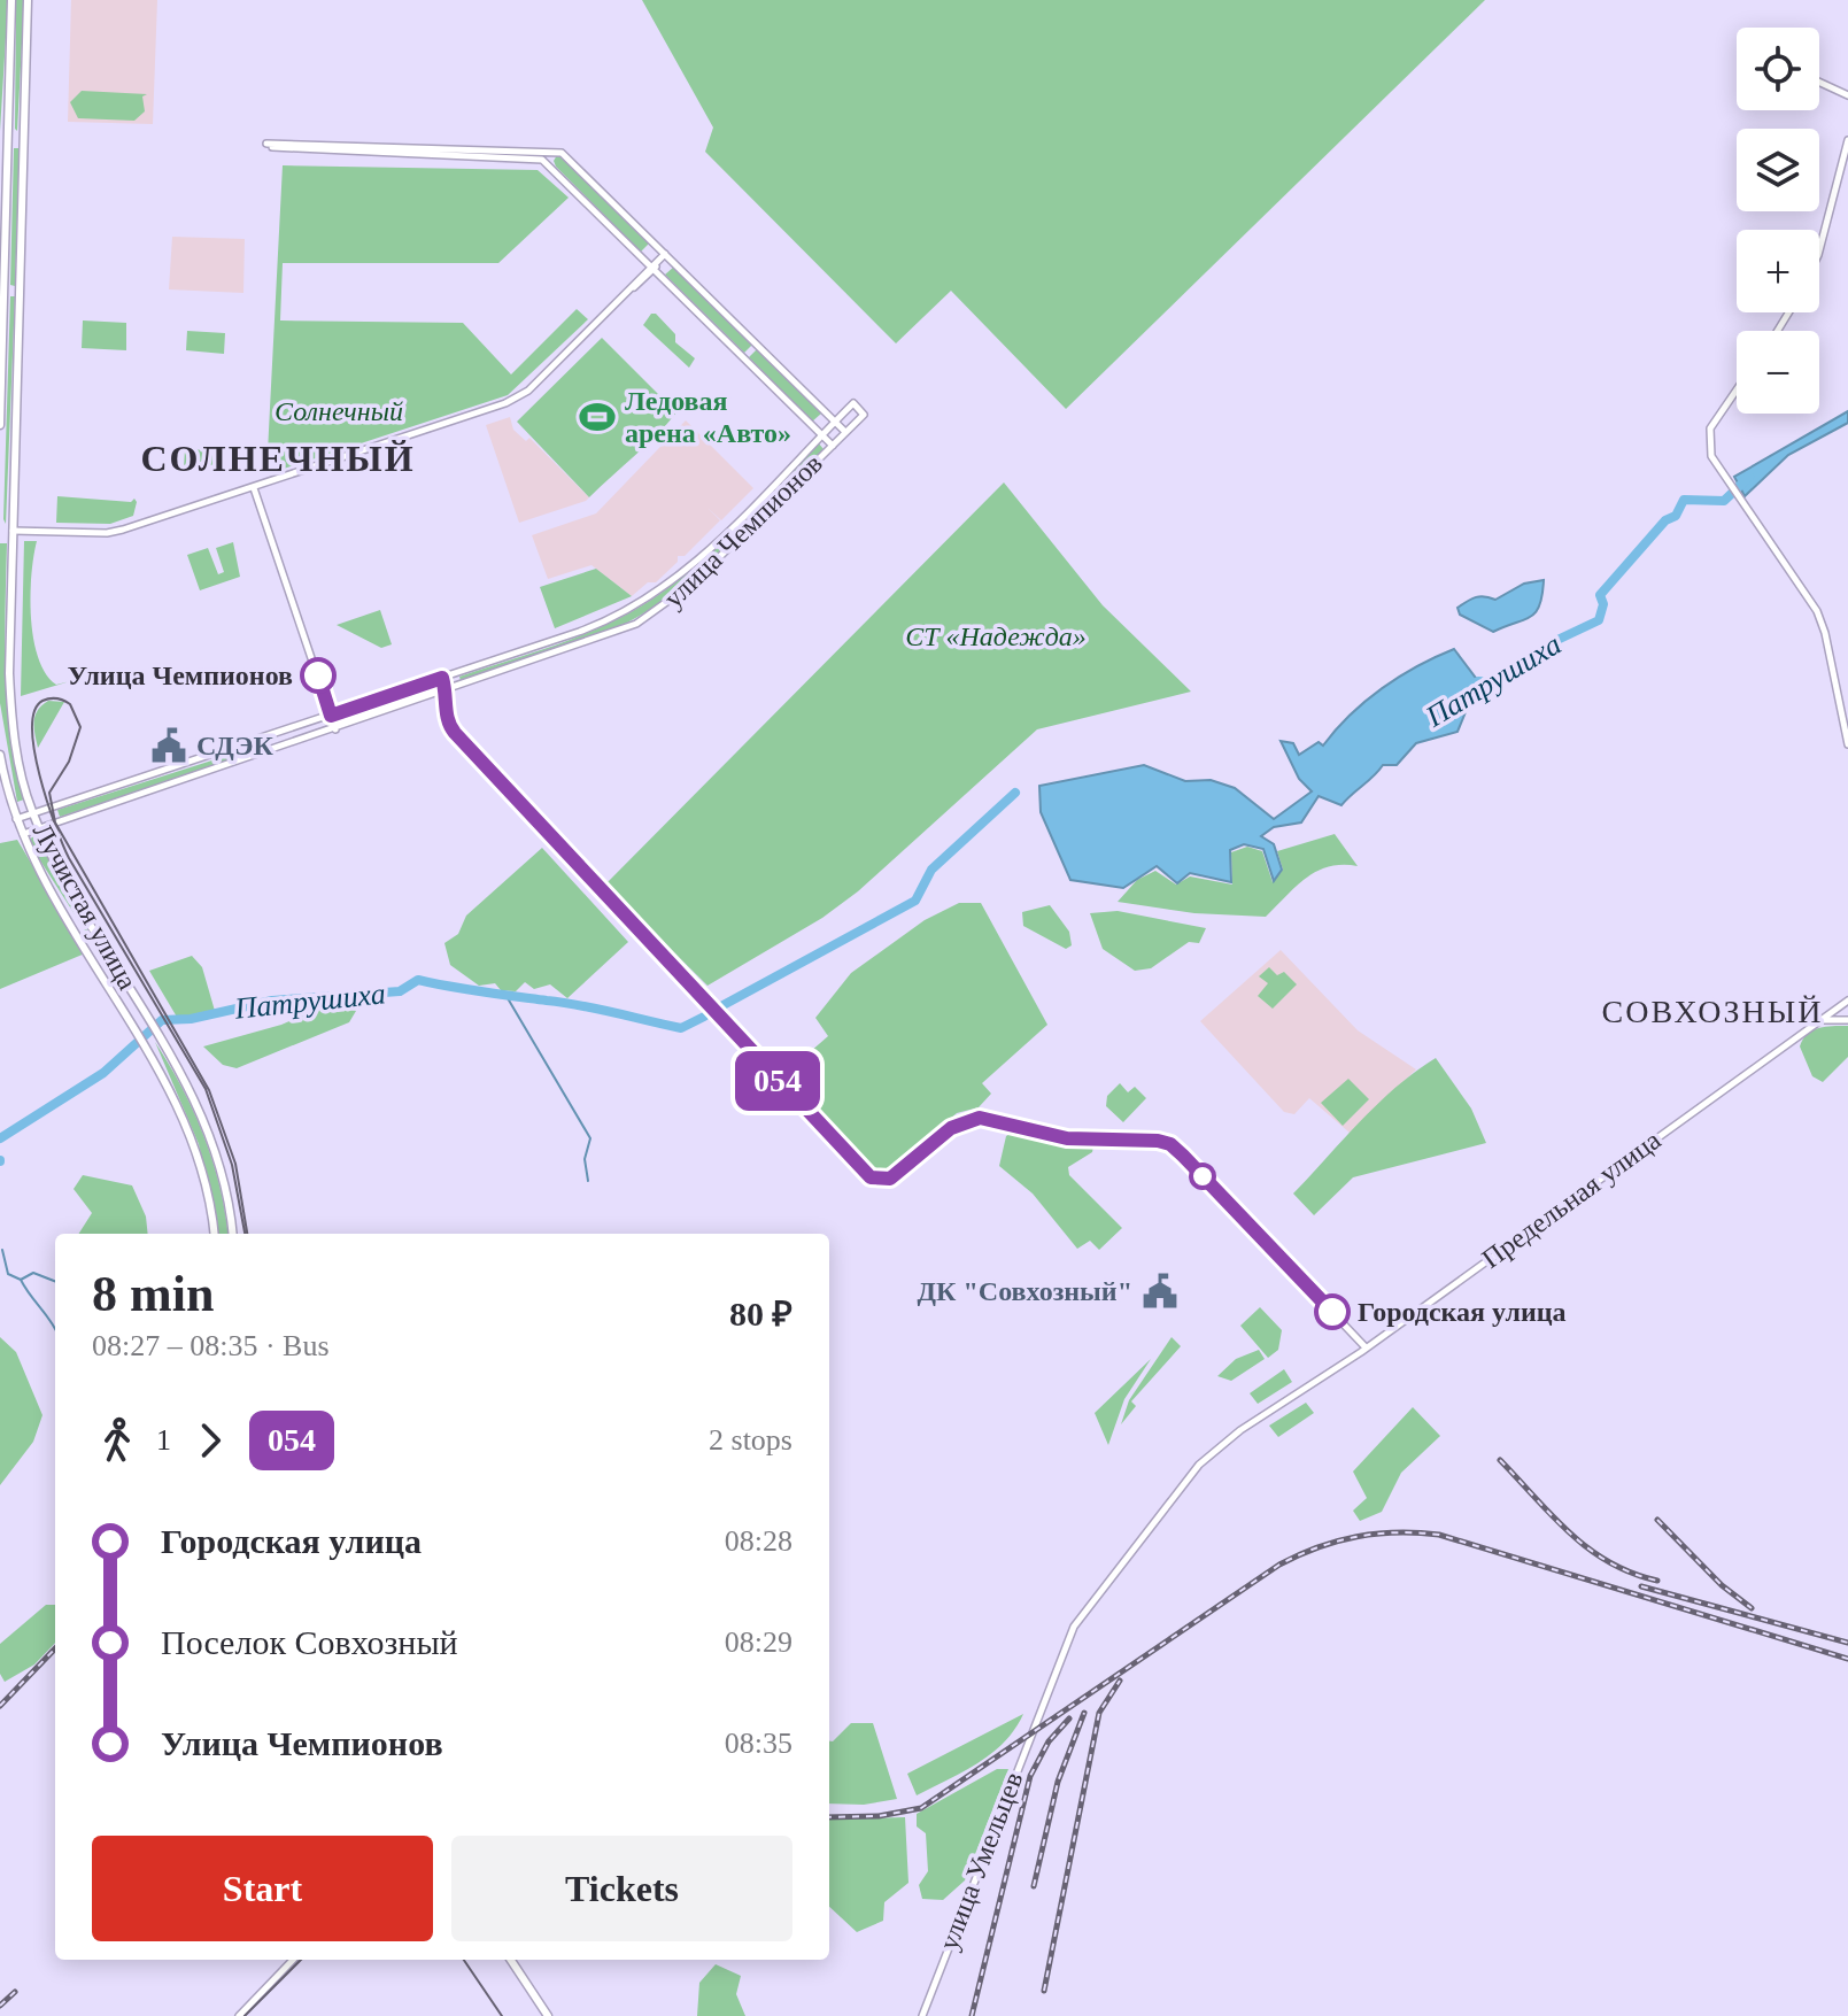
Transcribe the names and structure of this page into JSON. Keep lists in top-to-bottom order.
{
  "streets": {
    "main road": ["Лучистая улица"],
    "street": ["улица Чемпионов", "Предельная улица", "улица Умельцев"]
  },
  "crossings": [
    ["улица Чемпионов", "Лучистая улица"],
    ["Предельная улица", "улица Умельцев"]
  ],
  "districts": ["СОЛНЕЧНЫЙ", "СОВХОЗНЫЙ"],
  "water": ["Патрушиха"],
  "parks": ["Солнечный", "СТ «Надежда»"],
  "places": {
    "sports": ["Ледовая арена «Авто»"],
    "other": ["Улица Чемпионов", "Городская улица"],
    "public building": ["СДЭК", "ДК \"Совхозный\""]
  },
  "lines": ["bus line 054"],
  "page": {
    "on_map": "054",
    "map_buttons": ["+", "−"],
    "heading": ["8 min", "08:27 – 08:35 · Bus", "80 ₽"],
    "legs": ["1", "054", "2 stops"],
    "list": [
      {
        "name": "Городская улица",
        "value": "08:28"
      },
      {
        "name": "Поселок Совхозный",
        "value": "08:29"
      },
      {
        "name": "Улица Чемпионов",
        "value": "08:35"
      }
    ],
    "buttons": ["Start", "Tickets"]
  }
}
